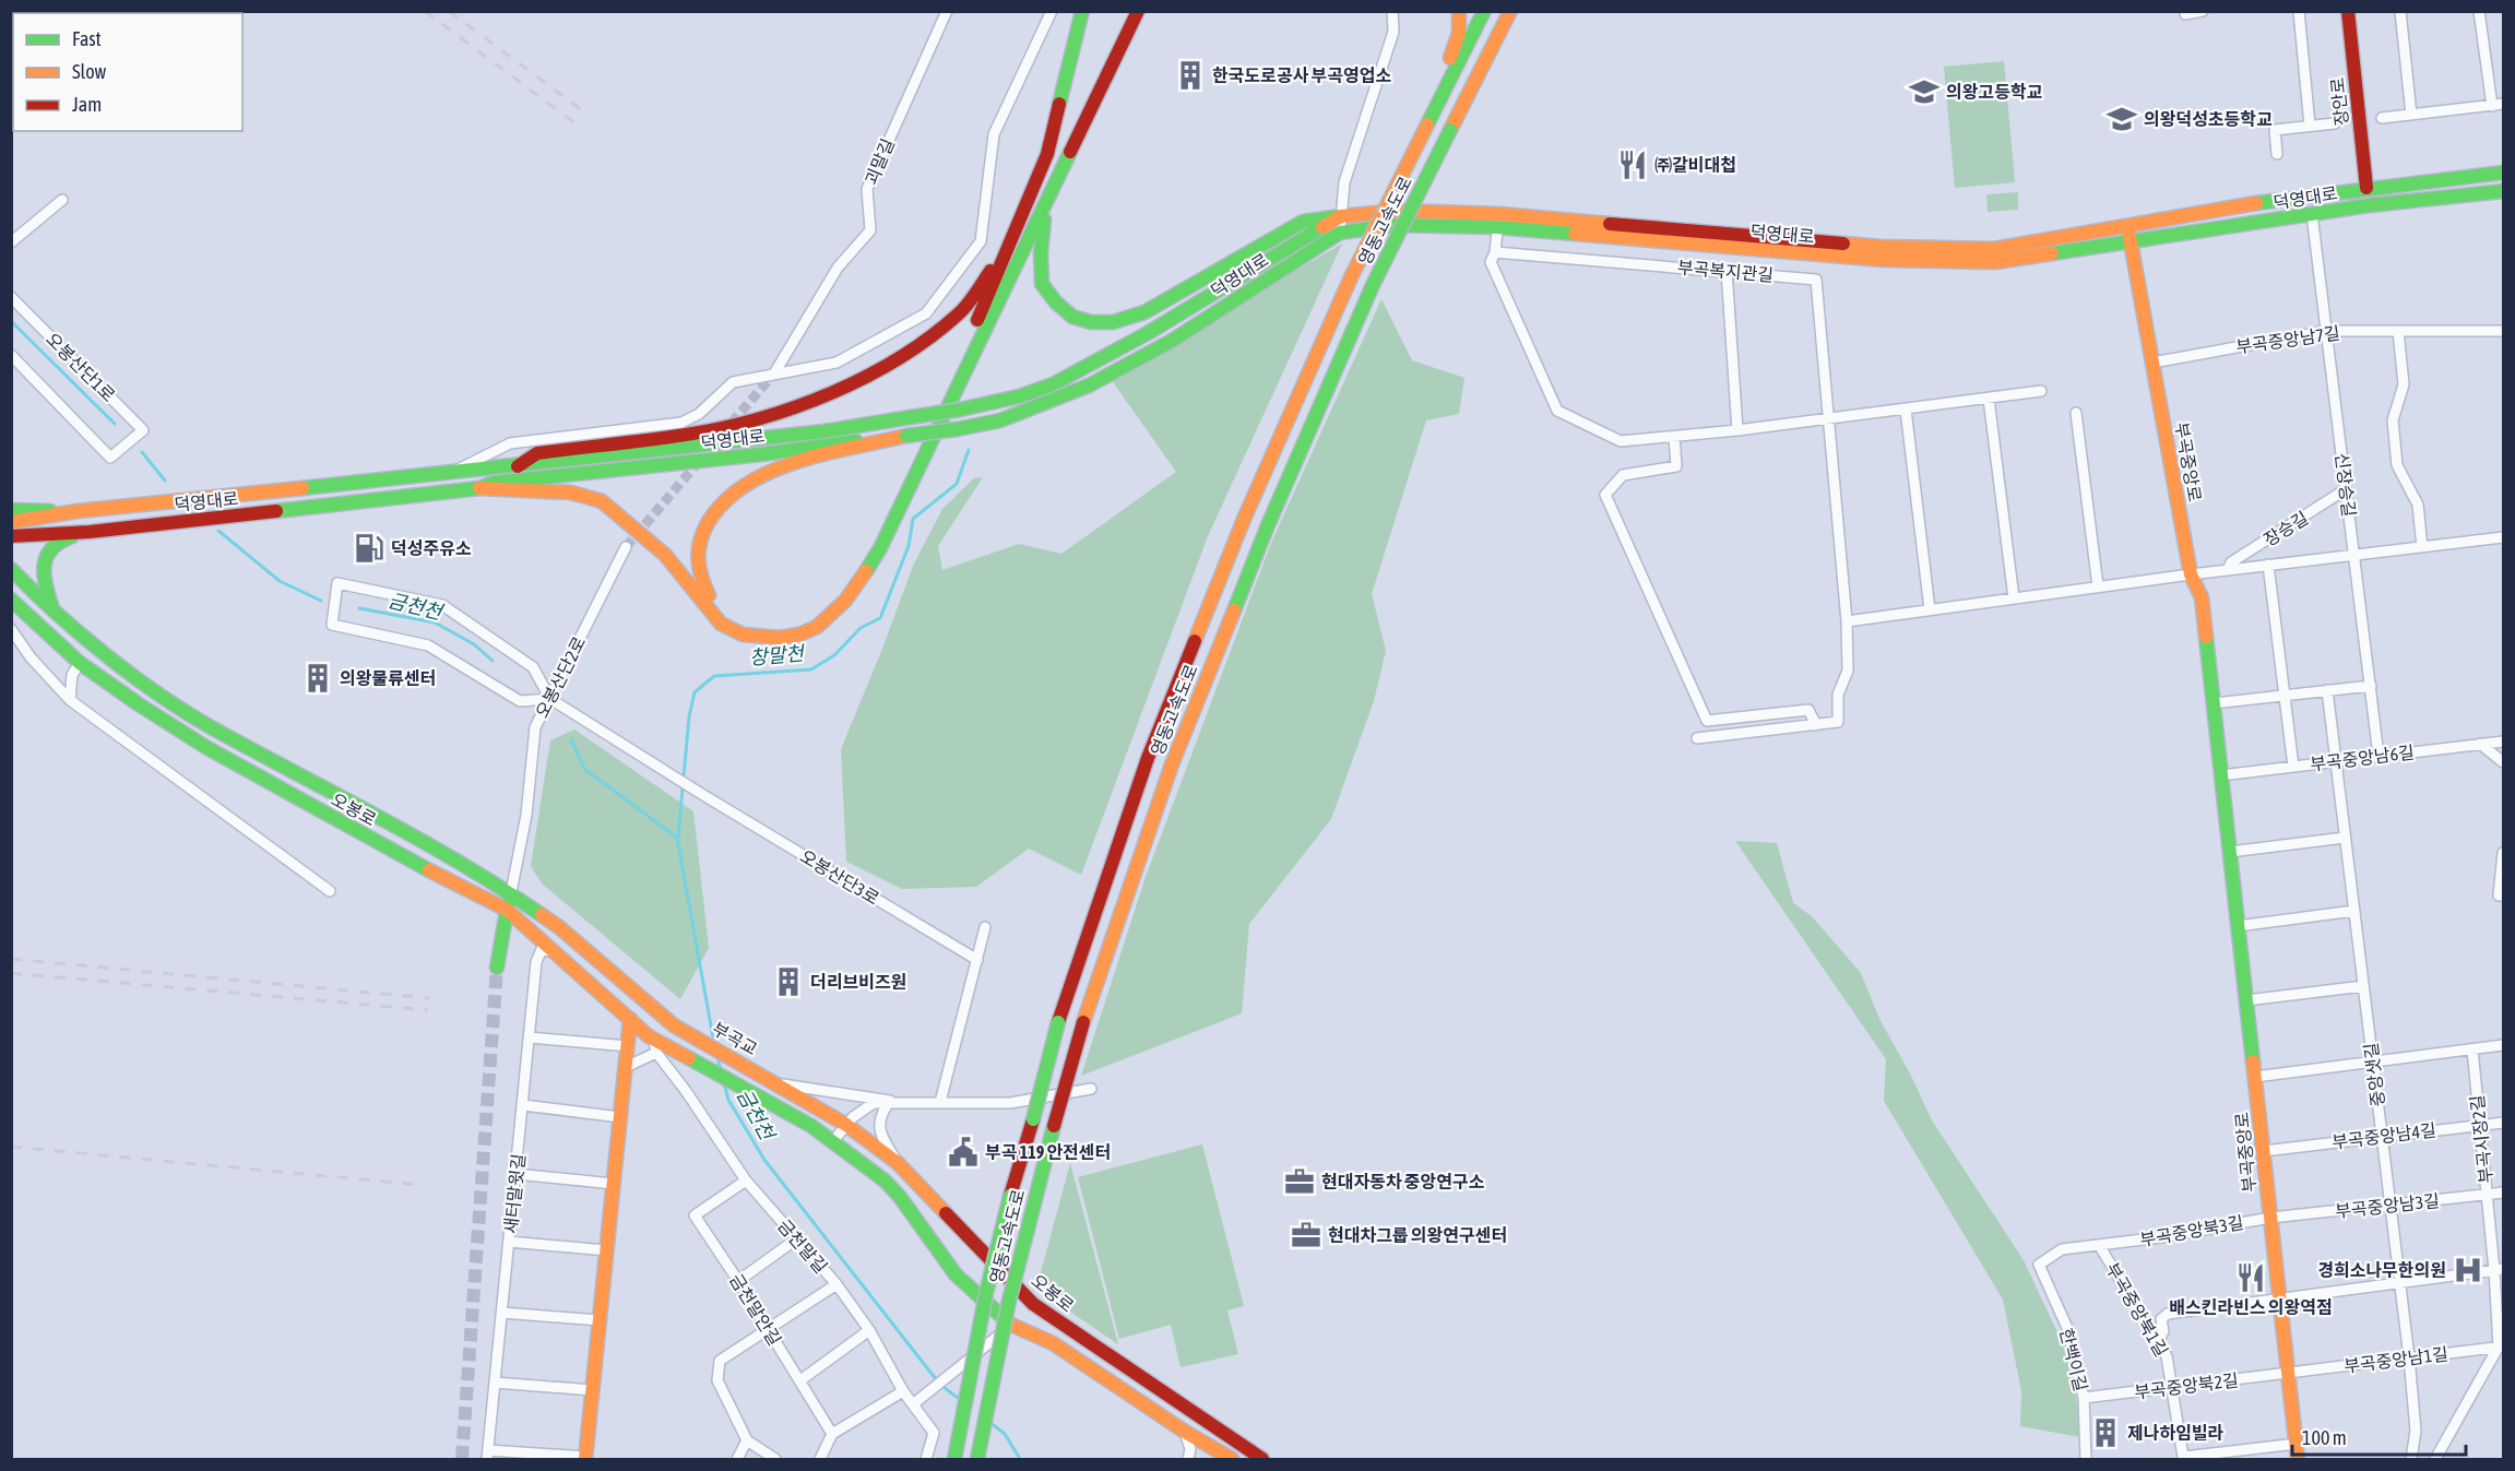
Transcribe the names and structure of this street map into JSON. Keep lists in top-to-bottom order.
{
  "streets": {
    "main road": [
      "장안로",
      "덕영대로",
      "영동고속도로",
      "부곡중앙로",
      "오봉로",
      "부곡교"
    ],
    "street": [
      "괴말길",
      "부곡복지관길",
      "부곡중앙남7길",
      "오봉산단1로",
      "신장승길",
      "장승길",
      "오봉산단2로",
      "부곡중앙남6길",
      "오봉산단3로",
      "중앙샛길",
      "부곡중앙남4길",
      "부곡시장2길",
      "새터말윗길",
      "부곡중앙남3길",
      "부곡중앙북3길",
      "금천말길",
      "금천말안길",
      "부곡중앙북1길",
      "한백이길",
      "부곡중앙남1길",
      "부곡중앙북2길"
    ]
  },
  "crossings": [
    ["장안로", "덕영대로"],
    ["덕영대로", "부곡중앙로"],
    ["덕영대로", "신장승길"],
    ["부곡중앙남7길", "부곡중앙로"],
    ["부곡중앙남7길", "신장승길"],
    ["부곡중앙로", "장승길"],
    ["부곡중앙로", "부곡중앙남6길"],
    ["부곡중앙로", "부곡중앙남4길"],
    ["부곡중앙로", "부곡중앙남3길"],
    ["부곡중앙로", "부곡중앙북3길"],
    ["부곡중앙로", "부곡중앙북1길"],
    ["부곡중앙로", "부곡중앙남1길"],
    ["부곡중앙로", "부곡중앙북2길"],
    ["신장승길", "장승길"],
    ["신장승길", "부곡중앙남6길"],
    ["오봉산단2로", "오봉로"],
    ["오봉산단2로", "오봉산단3로"],
    ["부곡중앙남6길", "중앙샛길"],
    ["오봉로", "부곡교"],
    ["오봉로", "새터말윗길"],
    ["오봉로", "금천말길"],
    ["중앙샛길", "부곡중앙남4길"],
    ["중앙샛길", "부곡중앙남3길"],
    ["중앙샛길", "부곡중앙남1길"],
    ["부곡중앙남4길", "부곡시장2길"],
    ["부곡시장2길", "부곡중앙남3길"],
    ["부곡시장2길", "부곡중앙남1길"],
    ["부곡중앙남3길", "부곡중앙북3길"],
    ["부곡중앙북3길", "부곡중앙북1길"],
    ["부곡중앙북3길", "한백이길"],
    ["금천말길", "금천말안길"],
    ["부곡중앙북1길", "부곡중앙북2길"],
    ["한백이길", "부곡중앙북2길"],
    ["부곡중앙남1길", "부곡중앙북2길"]
  ],
  "water": ["금천천", "창말천"],
  "places": {
    "building": [
      "한국도로공사 부곡영업소",
      "의왕물류센터",
      "더리브비즈원",
      "제나하임빌라"
    ],
    "school or university": ["의왕고등학교", "의왕덕성초등학교"],
    "restaurant": ["㈜갈비대첩", "배스킨라빈스 의왕역점"],
    "fuel station": ["덕성주유소"],
    "public building": ["부곡 119 안전센터"],
    "office": ["현대자동차 중앙연구소", "현대차그룹 의왕연구센터"],
    "hospital": ["경희소나무한의원"]
  },
  "legend": ["Fast", "Slow", "Jam"],
  "scale_bar": "100 m"
}
